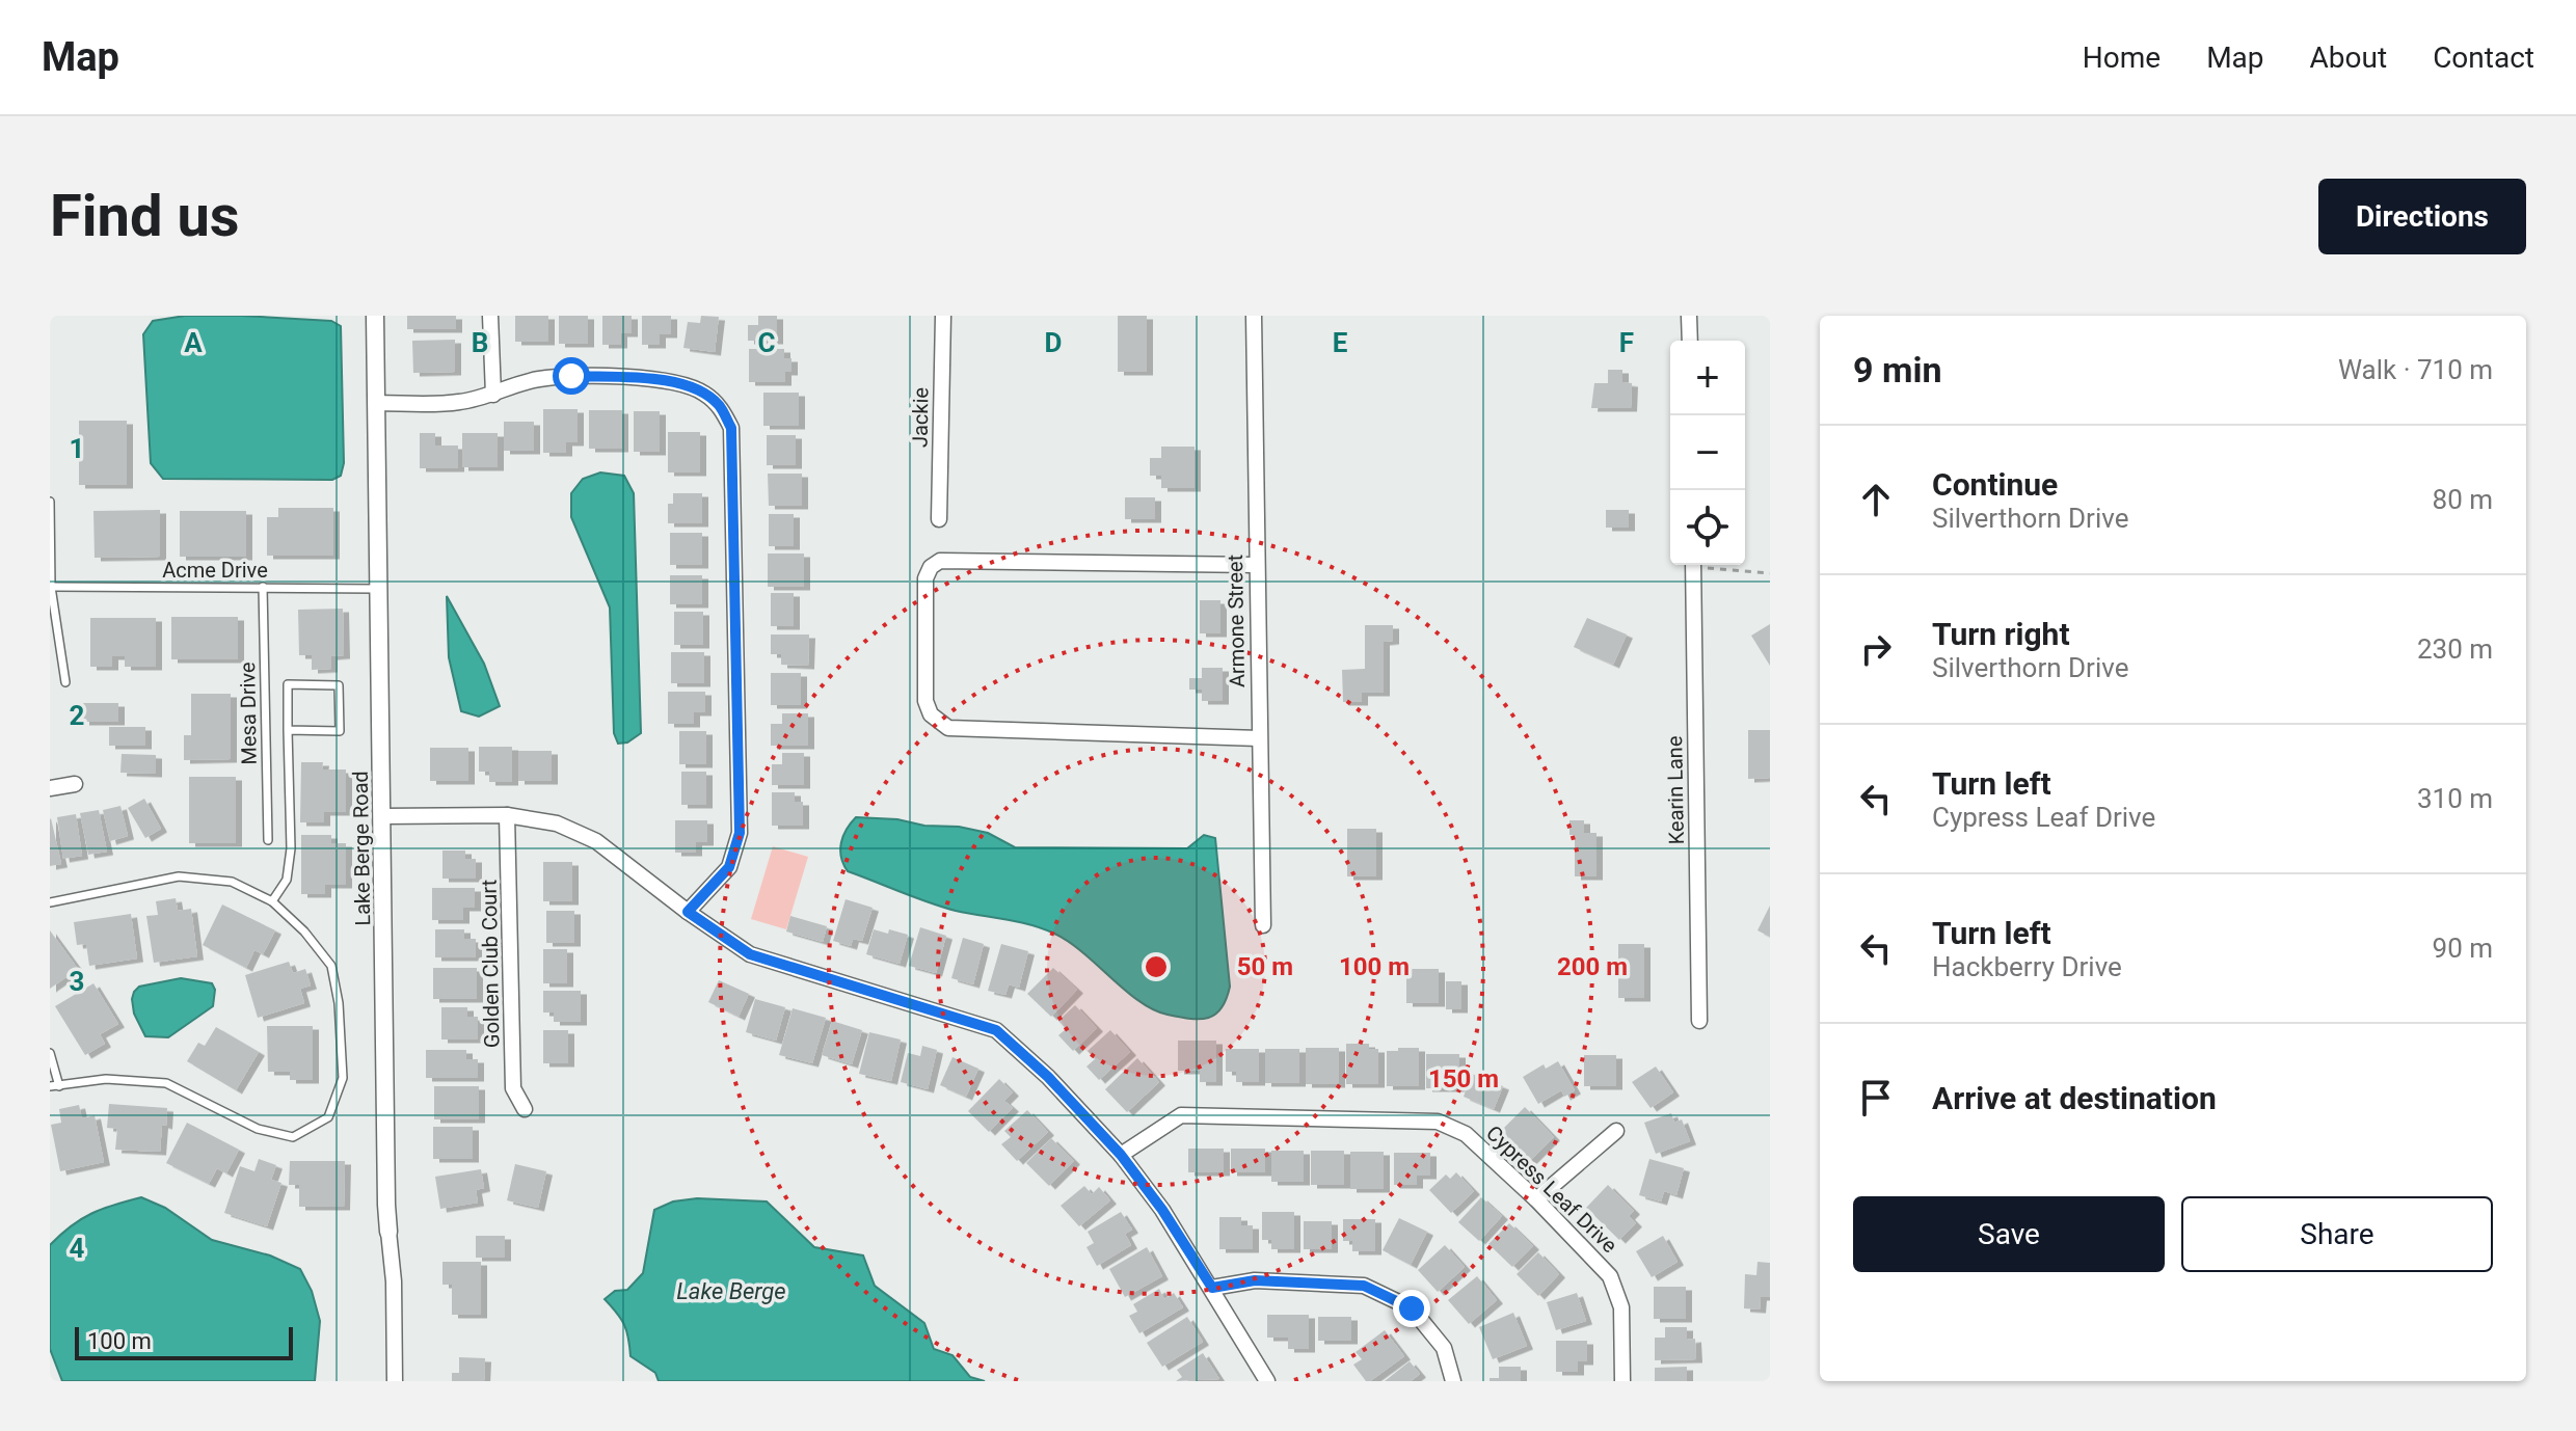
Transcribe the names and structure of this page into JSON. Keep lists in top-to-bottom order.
{
  "streets": {
    "street": [
      "Jackie",
      "Armone Street",
      "Kearin Lane",
      "Lake Berge Road",
      "Golden Club Court",
      "Cypress Leaf Drive"
    ],
    "lane": ["Acme Drive", "Mesa Drive"]
  },
  "crossings": [
    ["Acme Drive", "Mesa Drive"],
    ["Acme Drive", "Lake Berge Road"]
  ],
  "water": ["Lake Berge"],
  "scale_bar": "100 m",
  "page": {
    "header": "Map",
    "nav": [
      "Home",
      "Map",
      "About",
      "Contact"
    ],
    "buttons": [
      "Directions",
      ["Save", "Share"]
    ],
    "title": "Find us",
    "heading": ["9 min", "Walk · 710 m"],
    "map_buttons": ["+", "−"],
    "list": [
      ["Continue", "Silverthorn Drive", "80 m"],
      ["Turn right", "Silverthorn Drive", "230 m"],
      ["Turn left", "Cypress Leaf Drive", "310 m"],
      ["Turn left", "Hackberry Drive", "90 m"],
      "Arrive at destination"
    ],
    "scale": "100 m"
  },
  "grid": {
    "columns": [
      "A",
      "B",
      "C",
      "D",
      "E",
      "F"
    ],
    "rows": [
      "1",
      "2",
      "3",
      "4"
    ]
  },
  "rings": [
    "50 m",
    "100 m",
    "200 m",
    "150 m"
  ]
}
